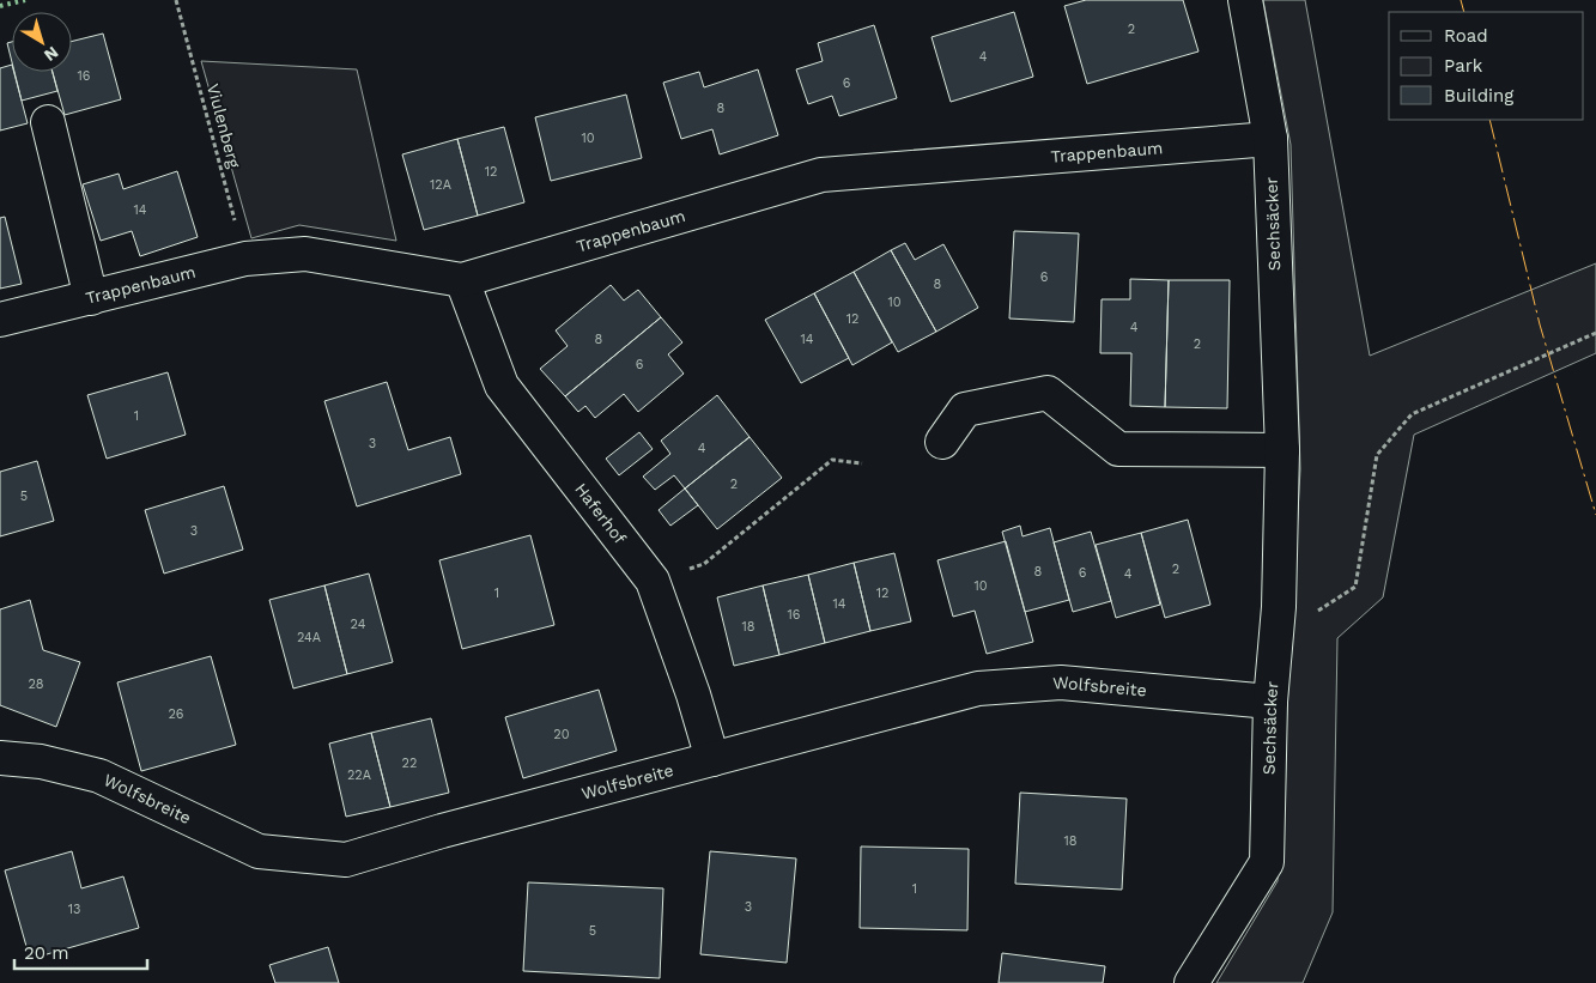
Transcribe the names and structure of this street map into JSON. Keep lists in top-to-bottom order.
{
  "streets": {
    "street": [
      "Trappenbaum",
      "Sechsäcker",
      "Haferhof",
      "Wolfsbreite"
    ],
    "path": ["Viulenberg"]
  },
  "crossings": [
    ["Viulenberg", "Trappenbaum"],
    ["Trappenbaum", "Sechsäcker"],
    ["Trappenbaum", "Haferhof"],
    ["Sechsäcker", "Wolfsbreite"],
    ["Haferhof", "Wolfsbreite"]
  ],
  "house_numbers": [
    "2",
    "4",
    "16",
    "6",
    "8",
    "10",
    "12",
    "12A",
    "14",
    "6",
    "8",
    "10",
    "12",
    "4",
    "8",
    "14",
    "2",
    "6",
    "1",
    "3",
    "4",
    "2",
    "5",
    "3",
    "2",
    "8",
    "6",
    "4",
    "10",
    "1",
    "12",
    "14",
    "16",
    "24",
    "18",
    "24A",
    "28",
    "26",
    "20",
    "22",
    "22A",
    "18",
    "1",
    "3",
    "13",
    "5"
  ],
  "legend": ["Road", "Park", "Building"],
  "scale_bar": "20 m",
  "north": "bottom right"
}
